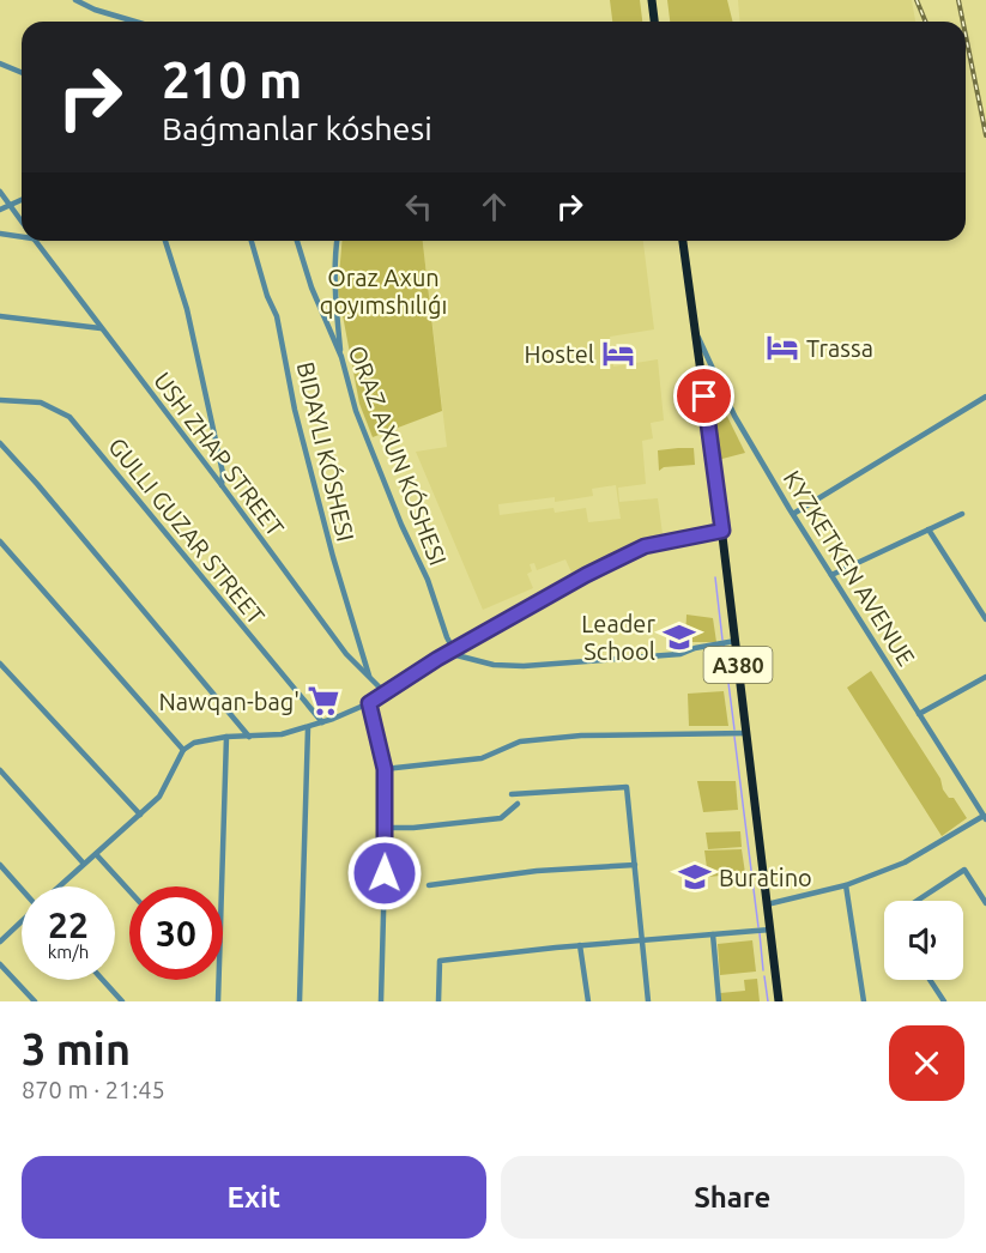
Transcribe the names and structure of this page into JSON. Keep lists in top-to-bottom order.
{
  "streets": {
    "highway": ["A380"],
    "street": [
      "USH ZHAP STREET",
      "ORAZ AXUN KÓSHESI",
      "GULLI GUZAR STREET",
      "KYZKETKEN AVENUE"
    ]
  },
  "crossings": [
    ["KYZKETKEN AVENUE", "A380"]
  ],
  "parks": ["Oraz Axun qoyımshılıǵı"],
  "places": {
    "hotel": ["Trassa", "Hostel"],
    "school or university": ["Leader School", "Buratino"],
    "supermarket": ["Nawqan-bag'"]
  },
  "page": {
    "turn": ["210 m", "Baǵmanlar kóshesi"],
    "speed": "22 km/h",
    "limit": "30",
    "heading": ["3 min", "870 m · 21:45"],
    "buttons": ["Exit", "Share"]
  }
}
